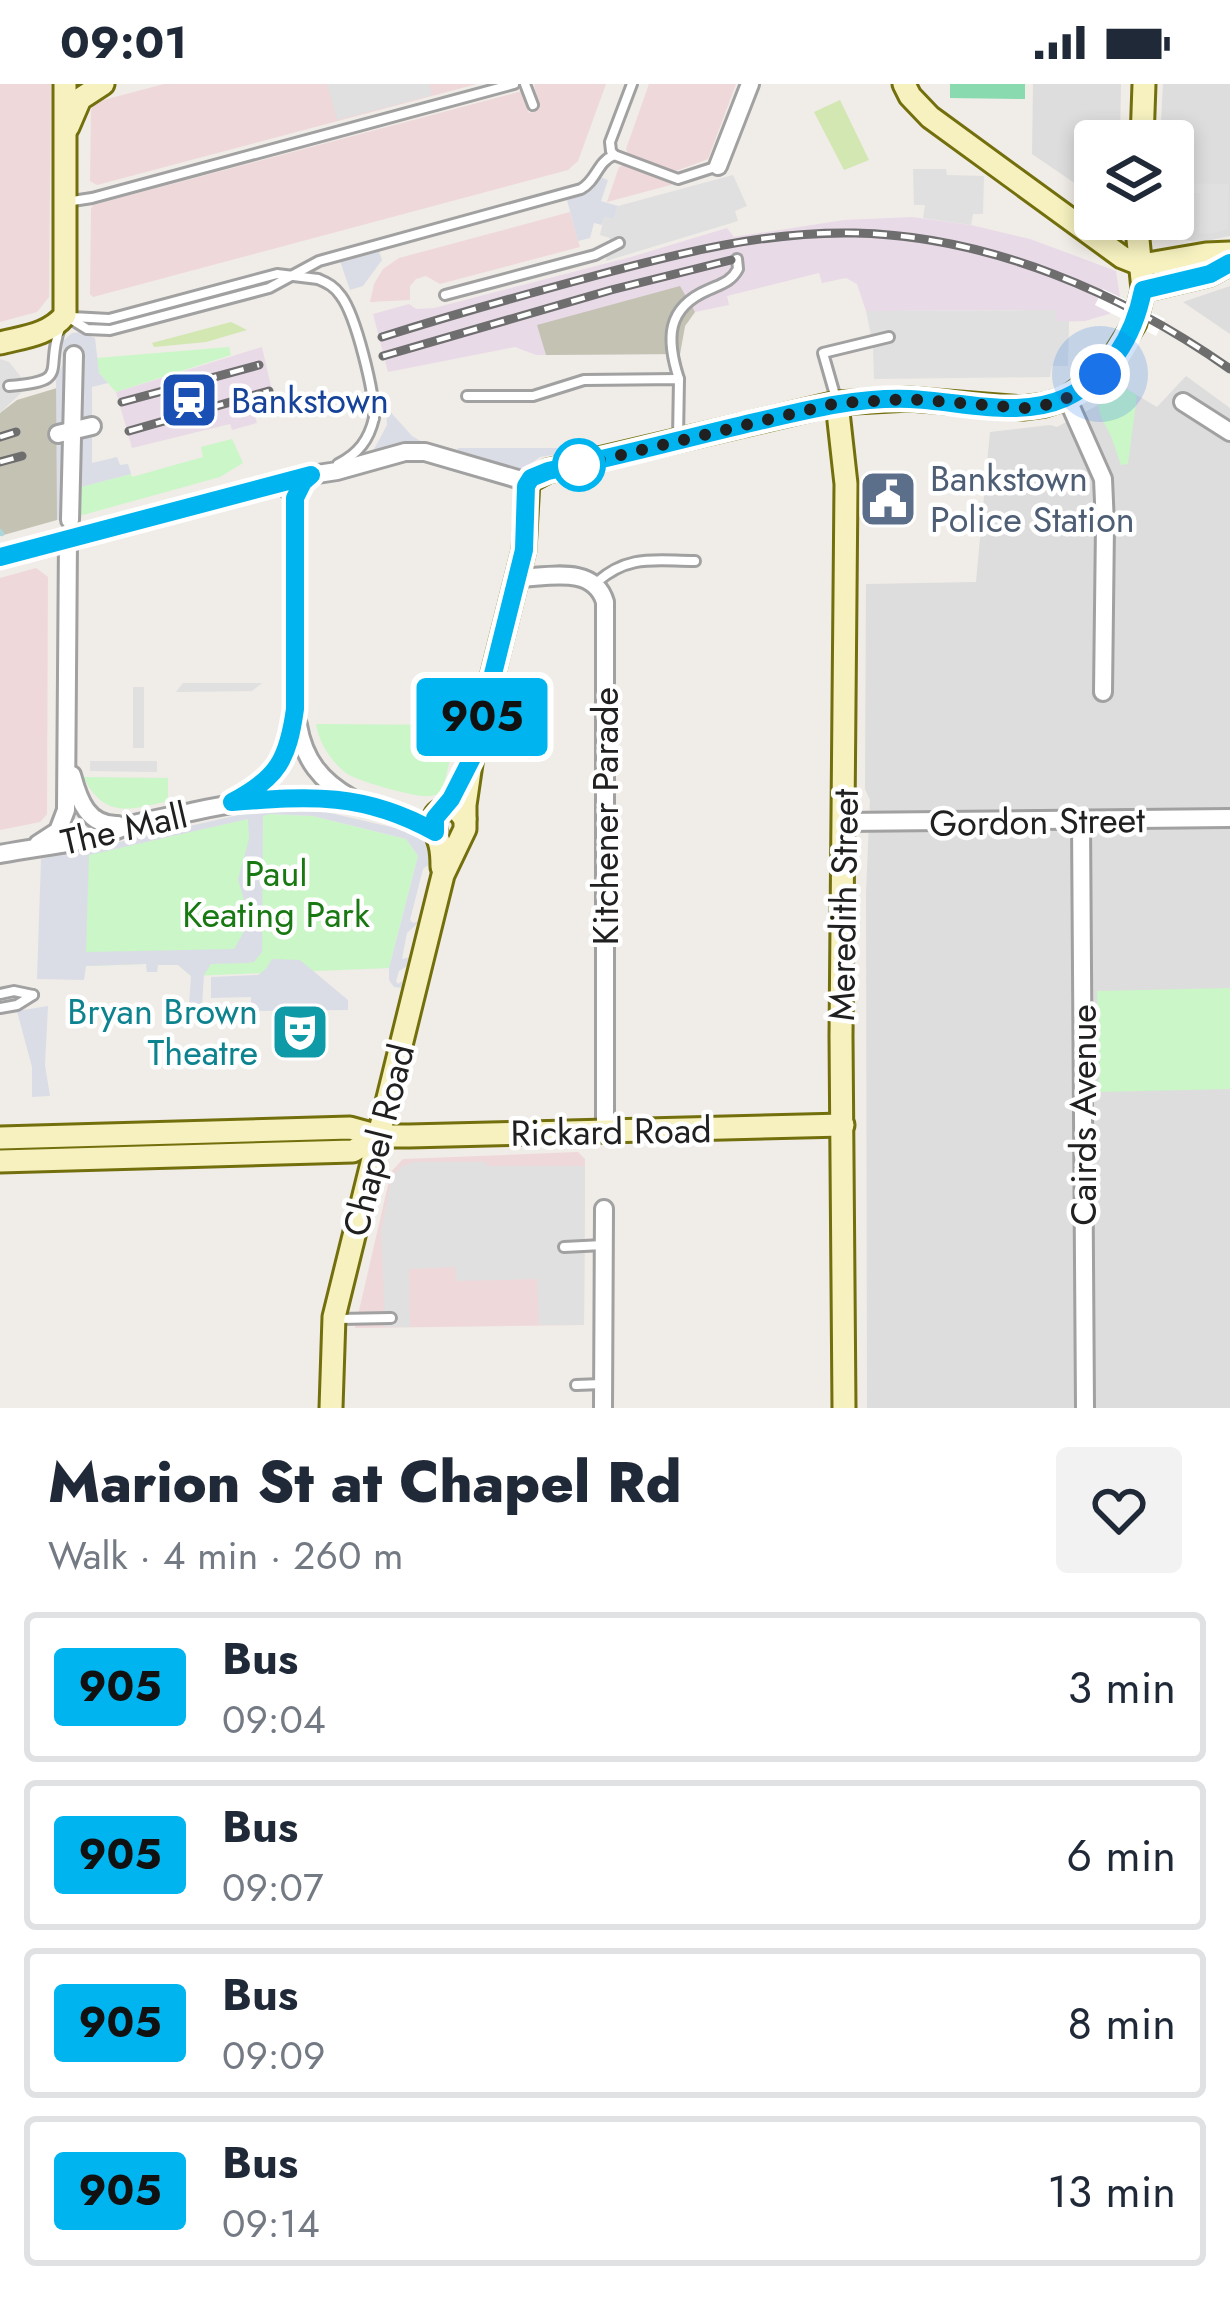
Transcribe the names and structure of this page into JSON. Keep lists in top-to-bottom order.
{
  "streets": {
    "main road": ["Meredith Street", "Rickard Road", "Chapel Road"],
    "street": [
      "Kitchener Parade",
      "Gordon Street",
      "The Mall",
      "Cairds Avenue"
    ]
  },
  "crossings": [
    ["Kitchener Parade", "Rickard Road"],
    ["Gordon Street", "Meredith Street"],
    ["Gordon Street", "Cairds Avenue"],
    ["The Mall", "Chapel Road"],
    ["Meredith Street", "Rickard Road"],
    ["Rickard Road", "Chapel Road"]
  ],
  "parks": ["Paul Keating Park"],
  "places": {
    "station": ["Bankstown"],
    "public building": ["Bankstown Police Station"],
    "theatre": ["Bryan Brown Theatre"]
  },
  "lines": ["bus line 905"],
  "page": {
    "status": "09:01",
    "on_map": "905",
    "heading": ["Marion St at Chapel Rd", "Walk · 4 min · 260 m"],
    "list": [
      {
        "mark": "905",
        "name": "Bus",
        "note": "09:04",
        "value": "3 min"
      },
      {
        "mark": "905",
        "name": "Bus",
        "note": "09:07",
        "value": "6 min"
      },
      {
        "mark": "905",
        "name": "Bus",
        "note": "09:09",
        "value": "8 min"
      },
      {
        "mark": "905",
        "name": "Bus",
        "note": "09:14",
        "value": "13 min"
      }
    ]
  }
}
